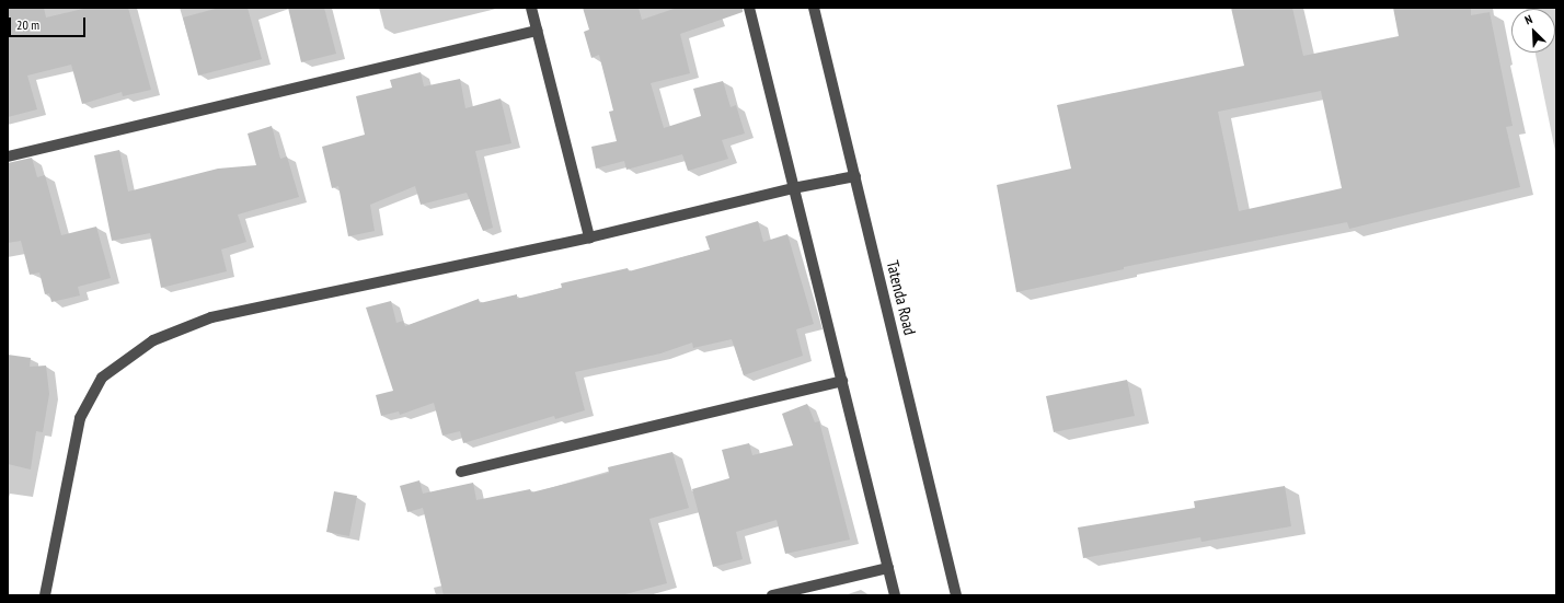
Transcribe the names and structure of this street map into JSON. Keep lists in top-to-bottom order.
{
  "streets": {
    "street": ["Tatenda Road"]
  },
  "scale_bar": "20 m",
  "north": "top left"
}
